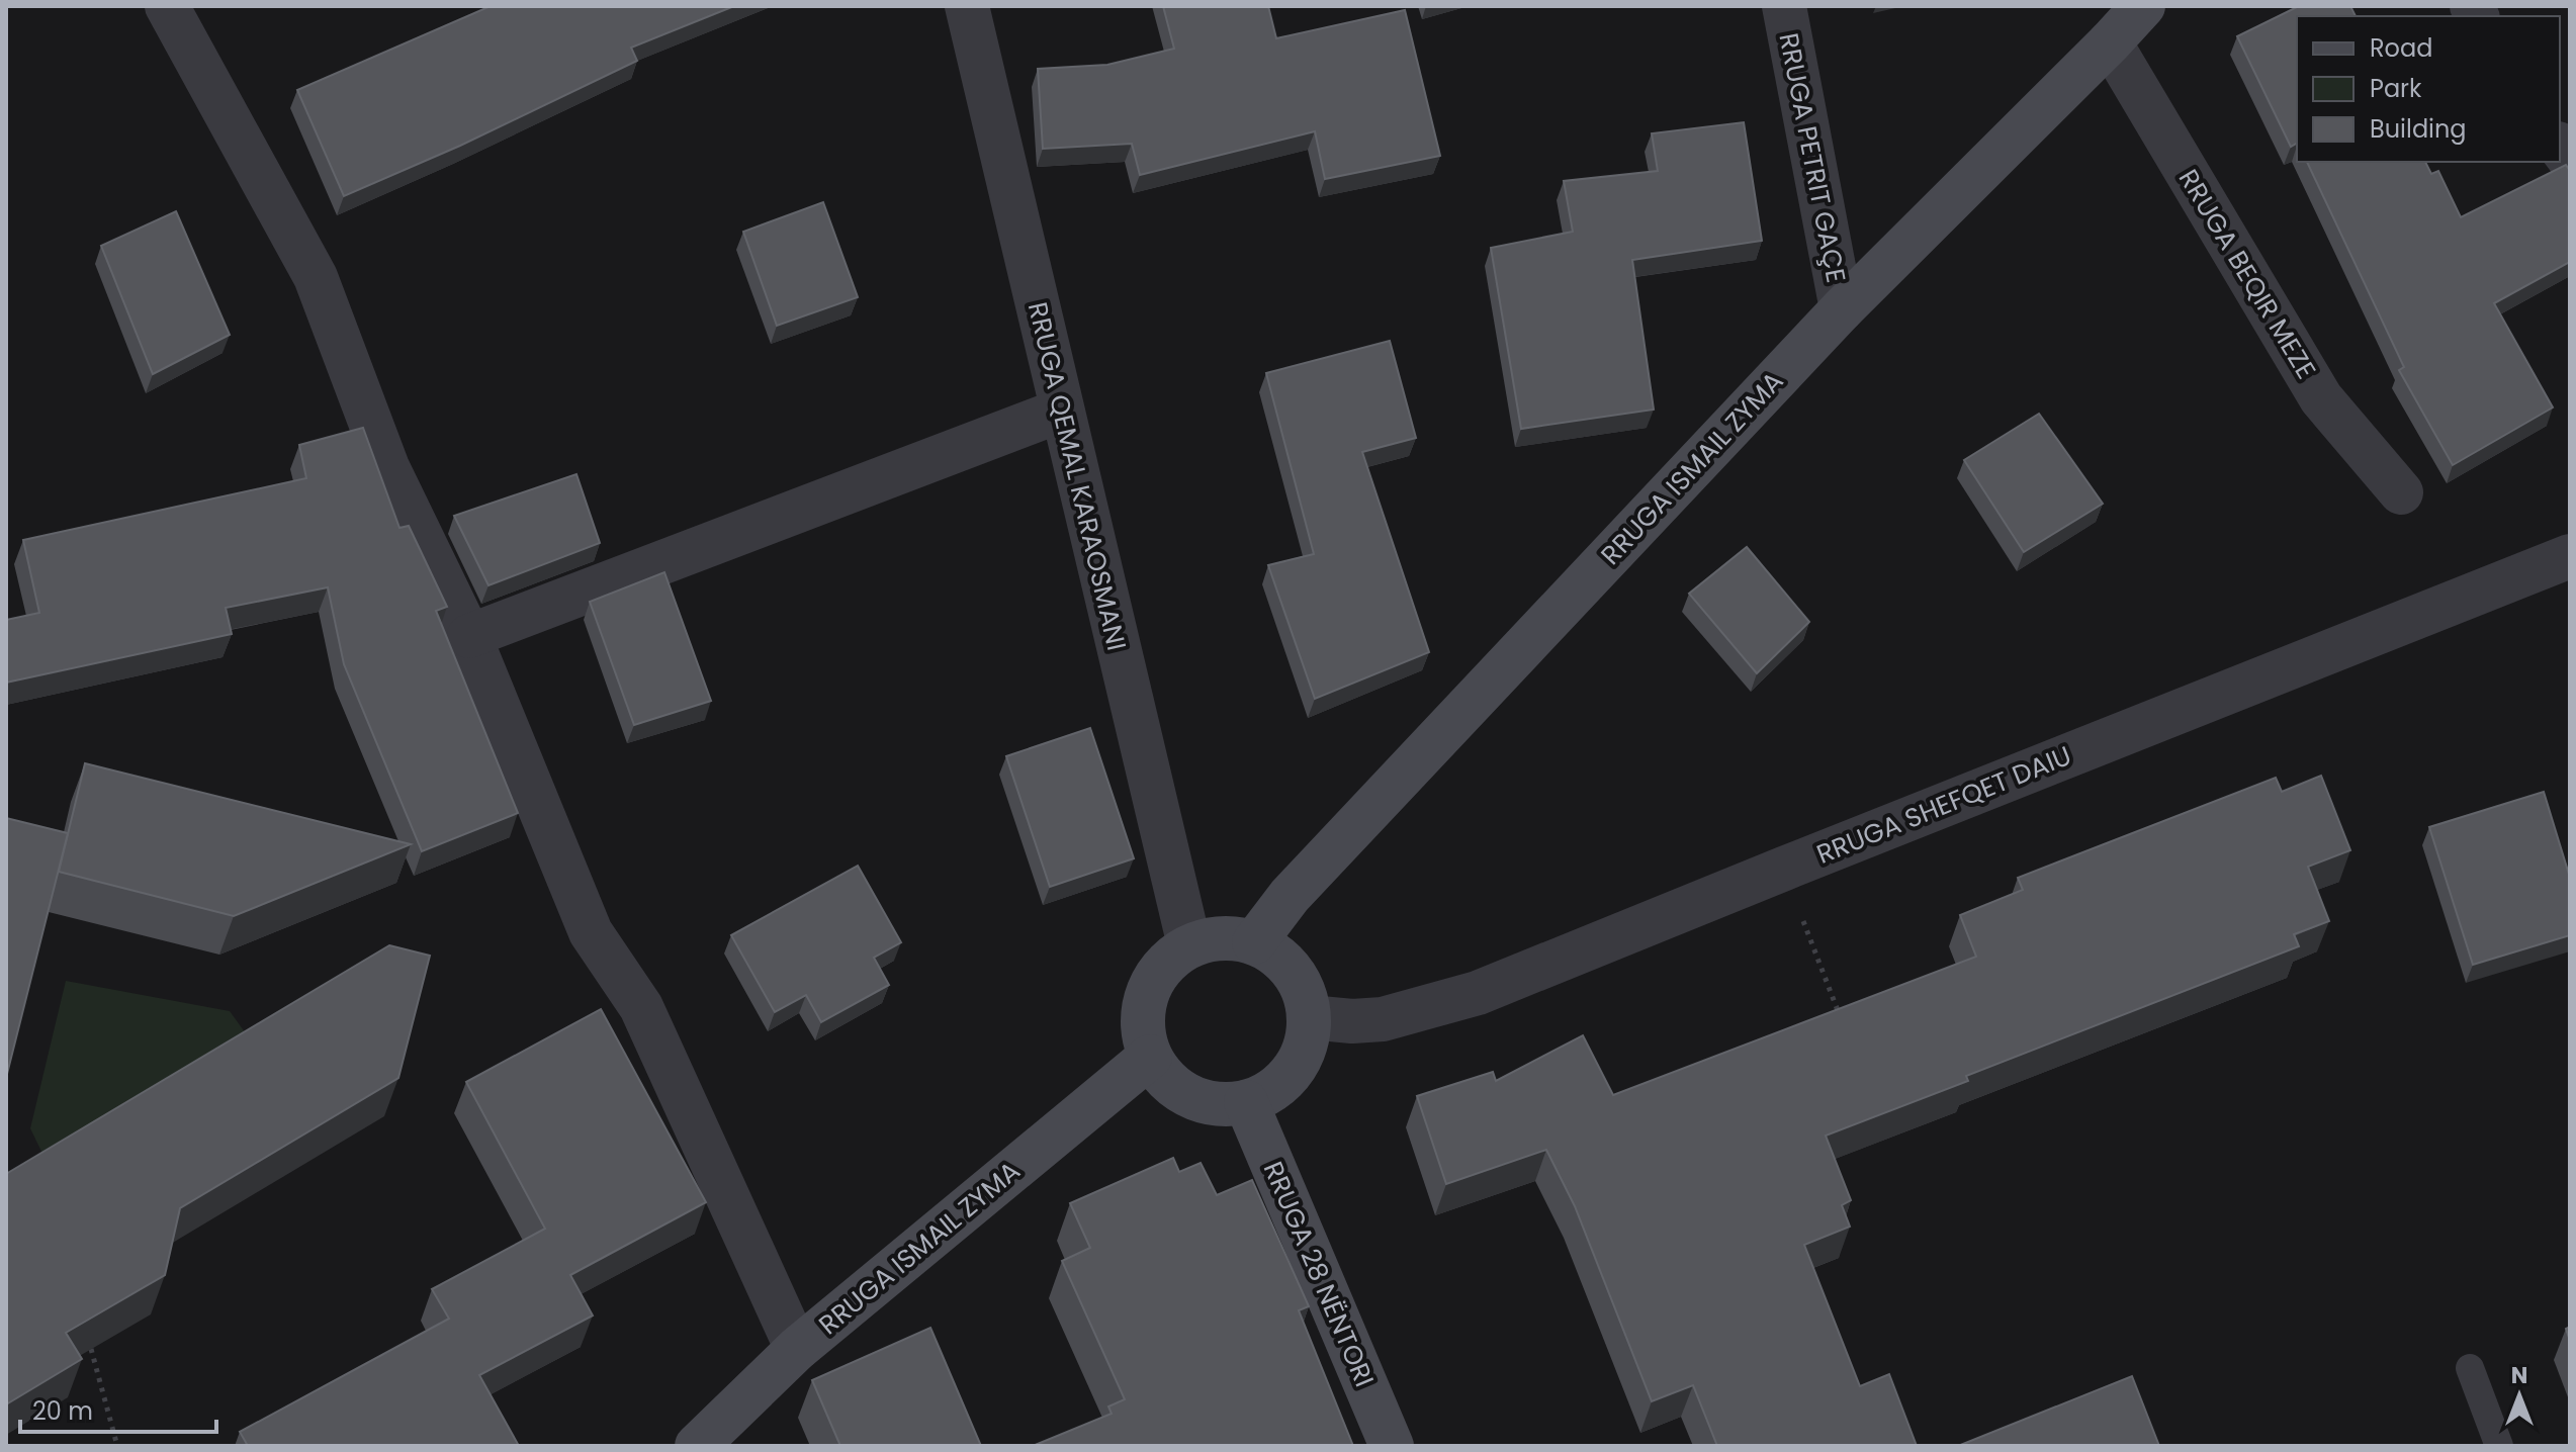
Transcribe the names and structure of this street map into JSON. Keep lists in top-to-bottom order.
{
  "streets": {
    "main road": ["RRUGA ISMAIL ZYMA", "RRUGA 28 NËNTORI"],
    "street": [
      "RRUGA PETRIT GAÇE",
      "RRUGA BEQIR MEZE",
      "RRUGA QEMAL KARAOSMANI",
      "RRUGA SHEFQET DAIU"
    ]
  },
  "crossings": [
    ["RRUGA PETRIT GAÇE", "RRUGA ISMAIL ZYMA"],
    ["RRUGA BEQIR MEZE", "RRUGA ISMAIL ZYMA"],
    ["RRUGA ISMAIL ZYMA", "RRUGA QEMAL KARAOSMANI"],
    ["RRUGA ISMAIL ZYMA", "RRUGA SHEFQET DAIU"],
    ["RRUGA ISMAIL ZYMA", "RRUGA 28 NËNTORI"],
    ["RRUGA QEMAL KARAOSMANI", "RRUGA SHEFQET DAIU"],
    ["RRUGA QEMAL KARAOSMANI", "RRUGA 28 NËNTORI"],
    ["RRUGA SHEFQET DAIU", "RRUGA 28 NËNTORI"]
  ],
  "legend": ["Road", "Park", "Building"],
  "scale_bar": "20 m",
  "north": "top"
}
